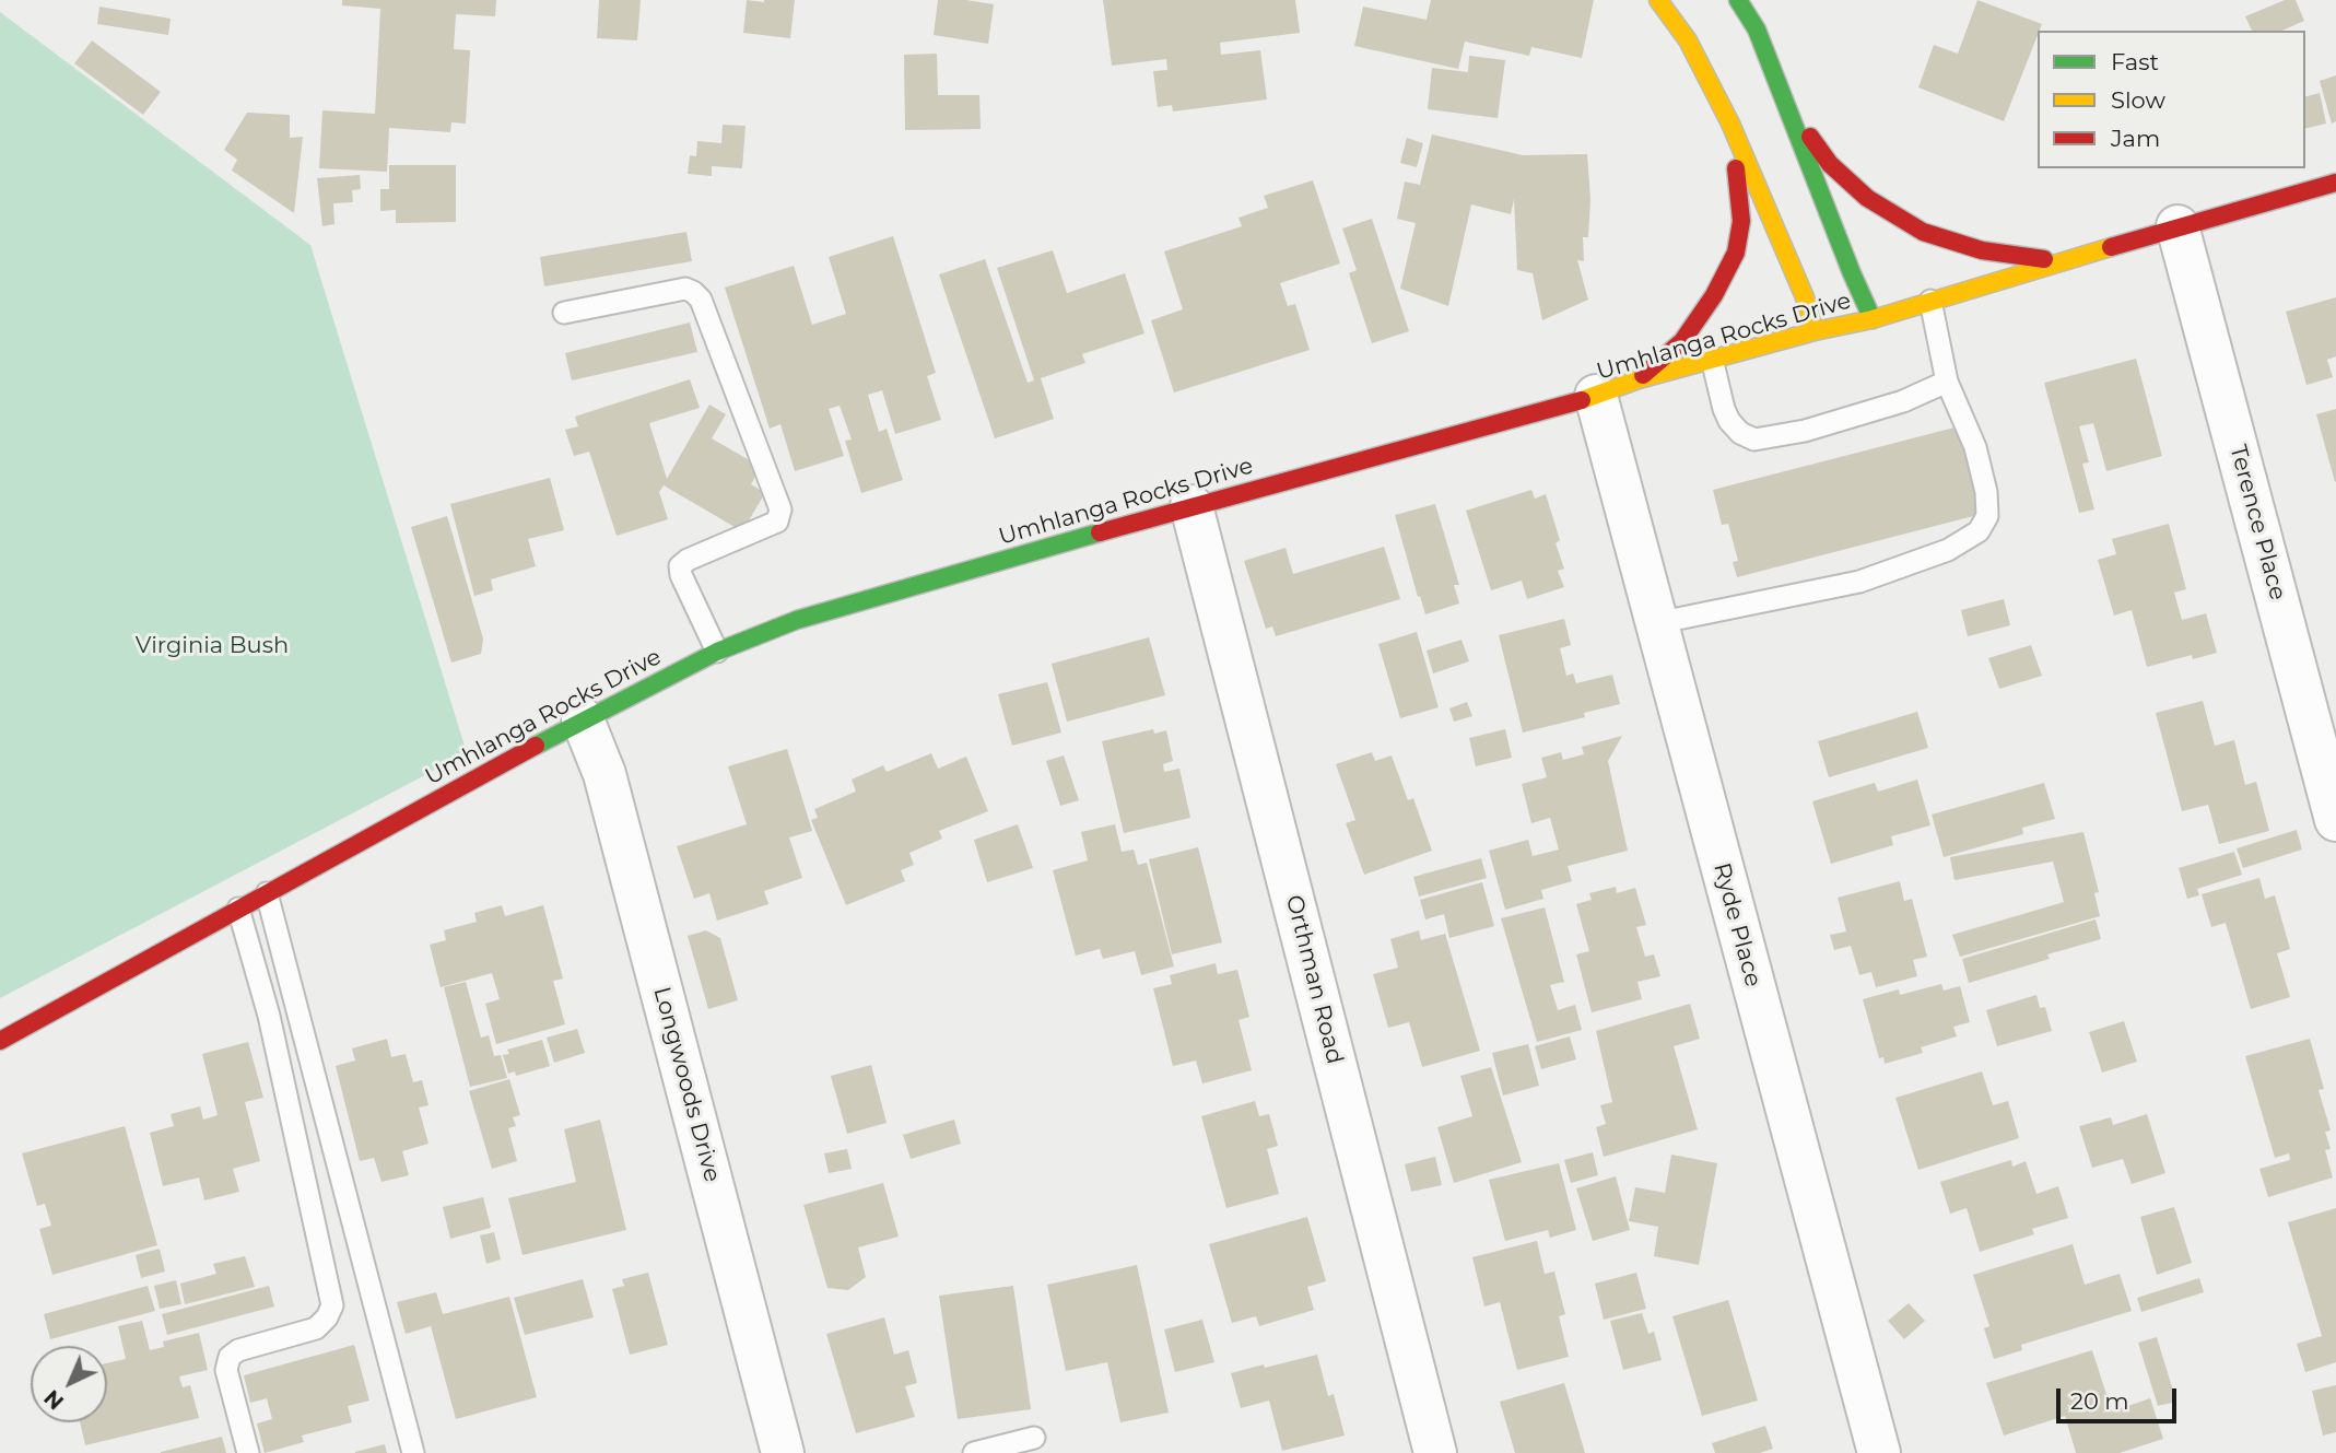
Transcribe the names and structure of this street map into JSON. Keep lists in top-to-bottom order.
{
  "streets": {
    "main road": ["Umhlanga Rocks Drive"],
    "street": [
      "Terence Place",
      "Ryde Place",
      "Orthman Road",
      "Longwoods Drive"
    ]
  },
  "crossings": [
    ["Umhlanga Rocks Drive", "Terence Place"],
    ["Umhlanga Rocks Drive", "Ryde Place"],
    ["Umhlanga Rocks Drive", "Orthman Road"],
    ["Umhlanga Rocks Drive", "Longwoods Drive"]
  ],
  "parks": ["Virginia Bush"],
  "legend": ["Fast", "Slow", "Jam"],
  "scale_bar": "20 m",
  "north": "bottom left"
}
